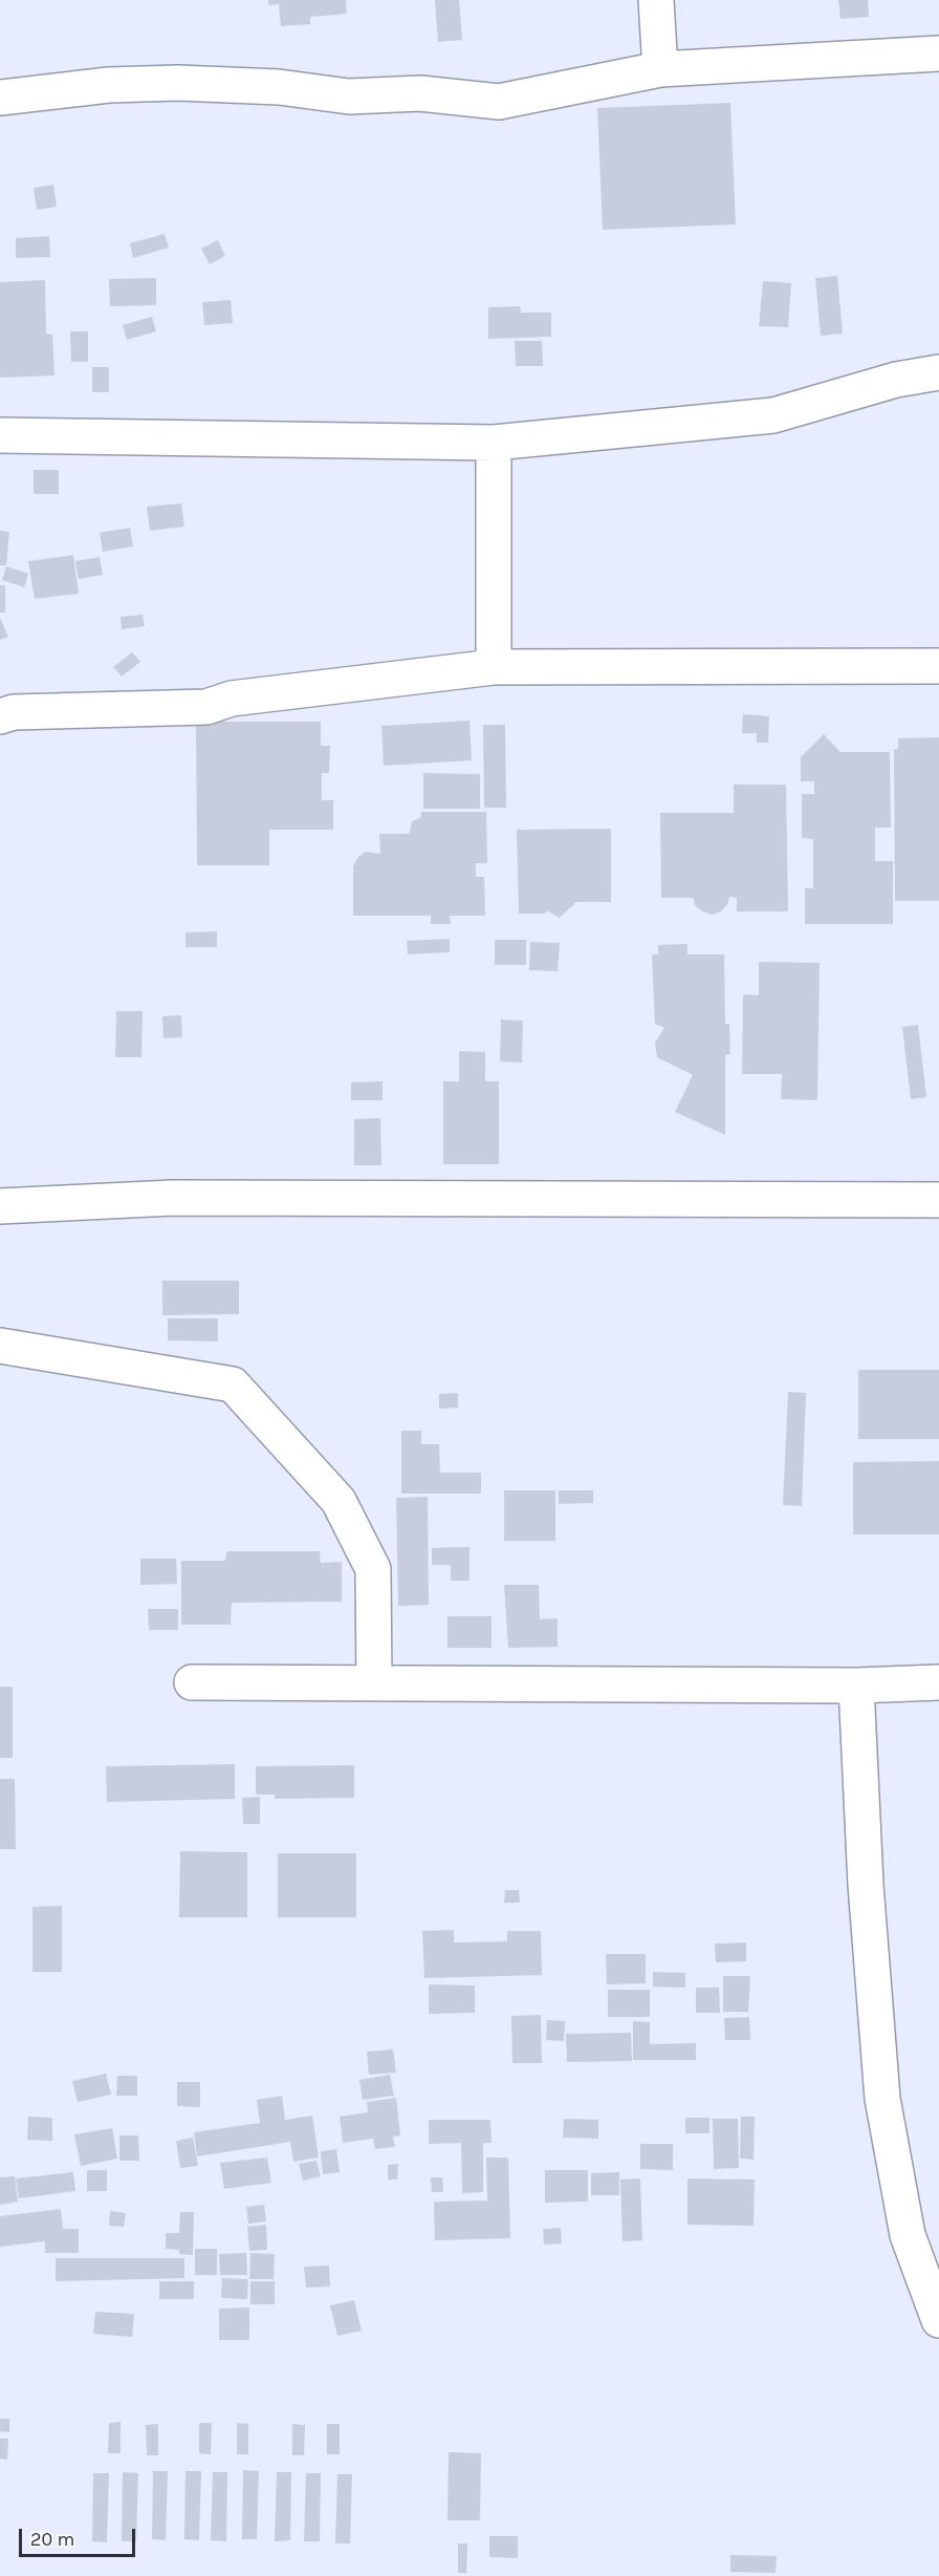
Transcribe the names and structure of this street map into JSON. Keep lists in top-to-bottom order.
{
  "scale_bar": "20 m"
}
